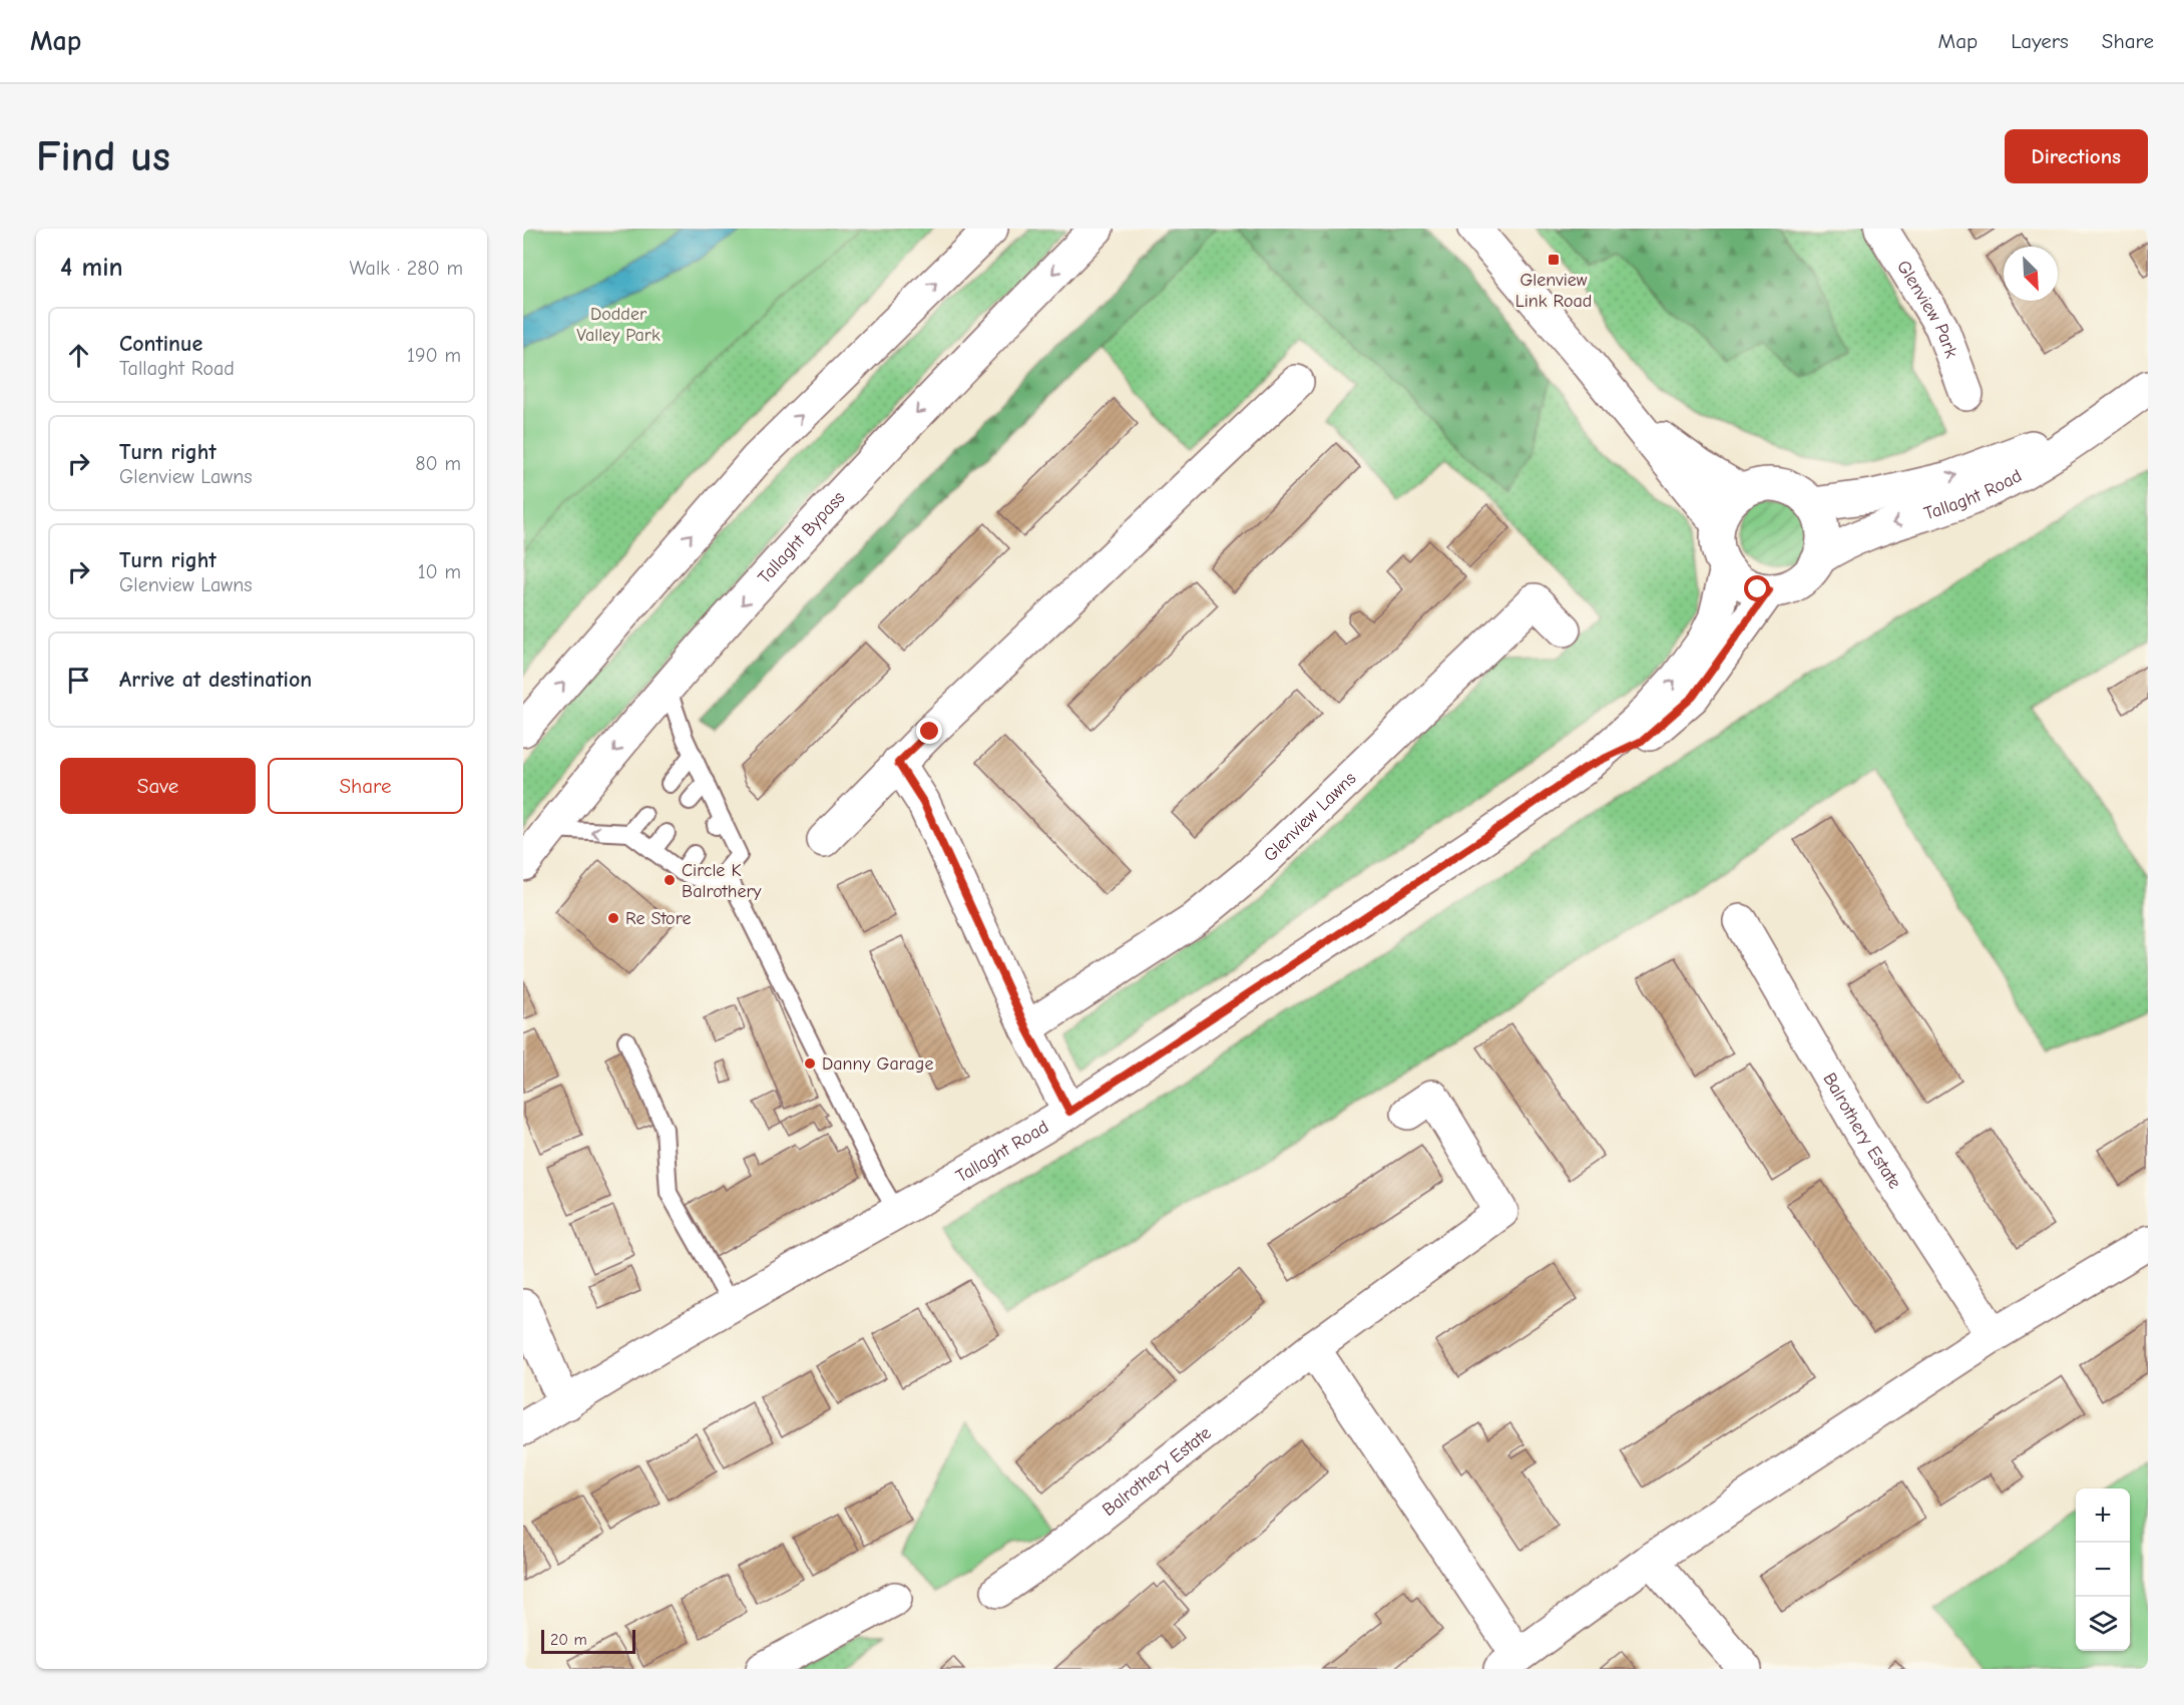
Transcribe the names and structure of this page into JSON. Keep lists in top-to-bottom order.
{
  "streets": {
    "street": [
      "Glenview Park",
      "Tallaght Road",
      "Tallaght Bypass",
      "Glenview Lawns",
      "Balrothery Estate"
    ]
  },
  "parks": ["Dodder Valley Park"],
  "places": {
    "transit": ["Glenview Link Road"],
    "other": ["Circle K Balrothery", "Re Store", "Danny Garage"]
  },
  "scale_bar": "20 m",
  "north": "bottom right",
  "page": {
    "header": "Map",
    "nav": ["Map", "Layers", "Share"],
    "buttons": [
      "Directions",
      ["Save", "Share"]
    ],
    "title": "Find us",
    "heading": ["4 min", "Walk · 280 m"],
    "list": [
      ["Continue", "Tallaght Road", "190 m"],
      ["Turn right", "Glenview Lawns", "80 m"],
      ["Turn right", "Glenview Lawns", "10 m"],
      "Arrive at destination"
    ],
    "map_buttons": ["+", "−"],
    "scale": "20 m"
  }
}
